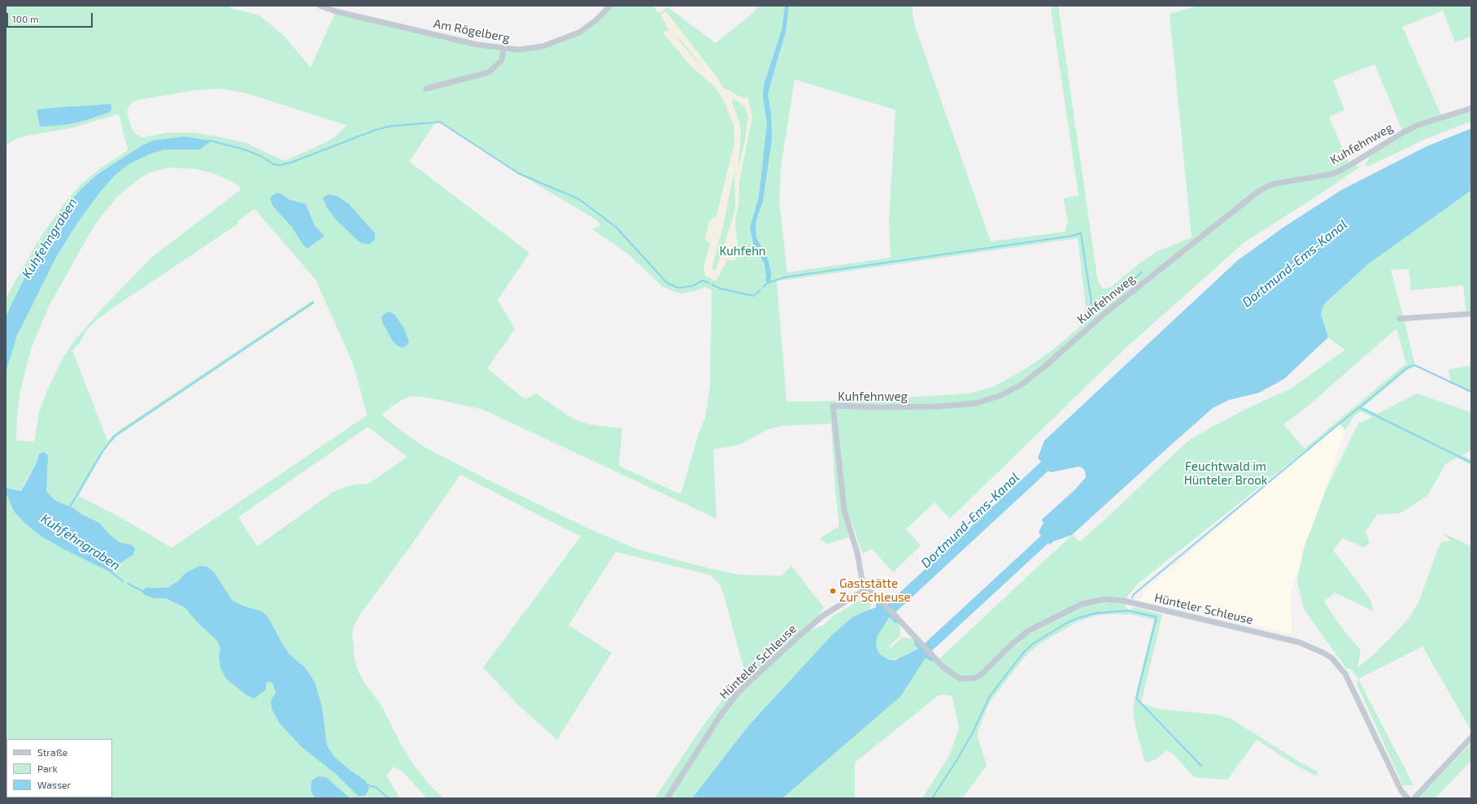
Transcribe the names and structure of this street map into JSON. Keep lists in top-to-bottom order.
{
  "streets": {
    "street": ["Am Rögelberg", "Kuhfehnweg", "Hünteler Schleuse"]
  },
  "crossings": [
    ["Kuhfehnweg", "Hünteler Schleuse"]
  ],
  "water": ["Kuhfehngraben", "Dortmund-Ems-Kanal"],
  "parks": ["Kuhfehn", "Feuchtwald im Hünteler Brook"],
  "places": ["Gaststätte Zur Schleuse"],
  "legend": ["Straße", "Park", "Wasser"],
  "scale_bar": "100 m"
}
